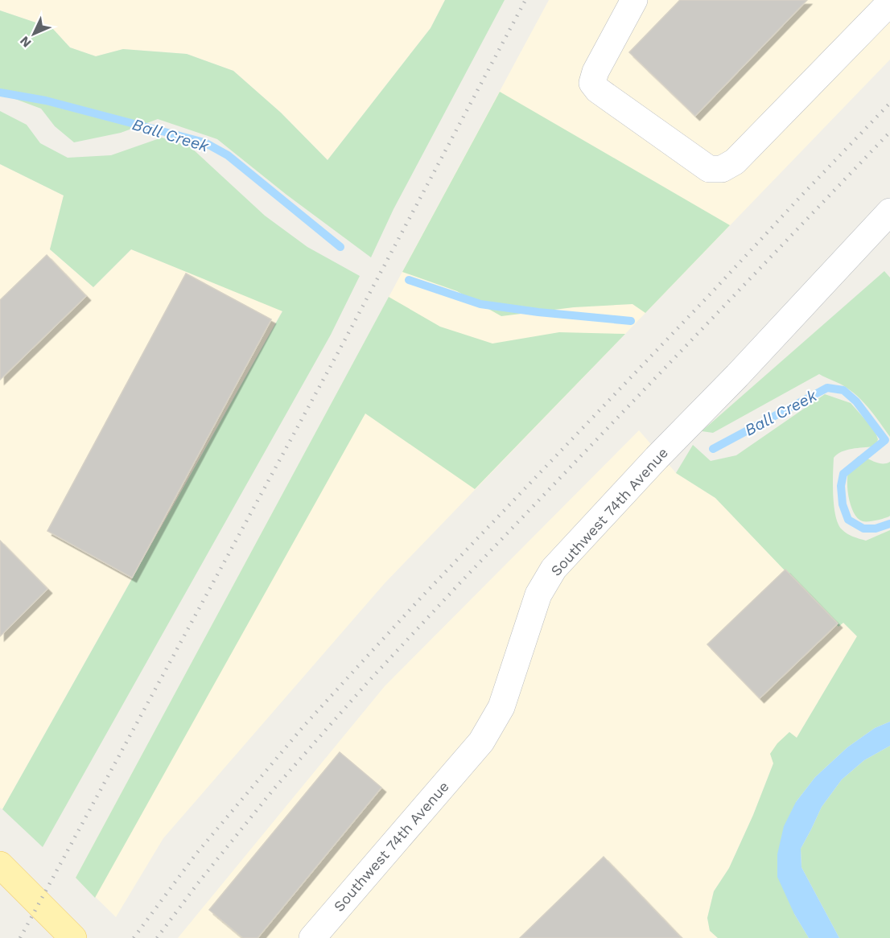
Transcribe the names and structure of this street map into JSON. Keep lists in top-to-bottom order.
{
  "streets": {
    "street": ["Southwest 74th Avenue"]
  },
  "water": ["Ball Creek"],
  "north": "bottom left"
}
